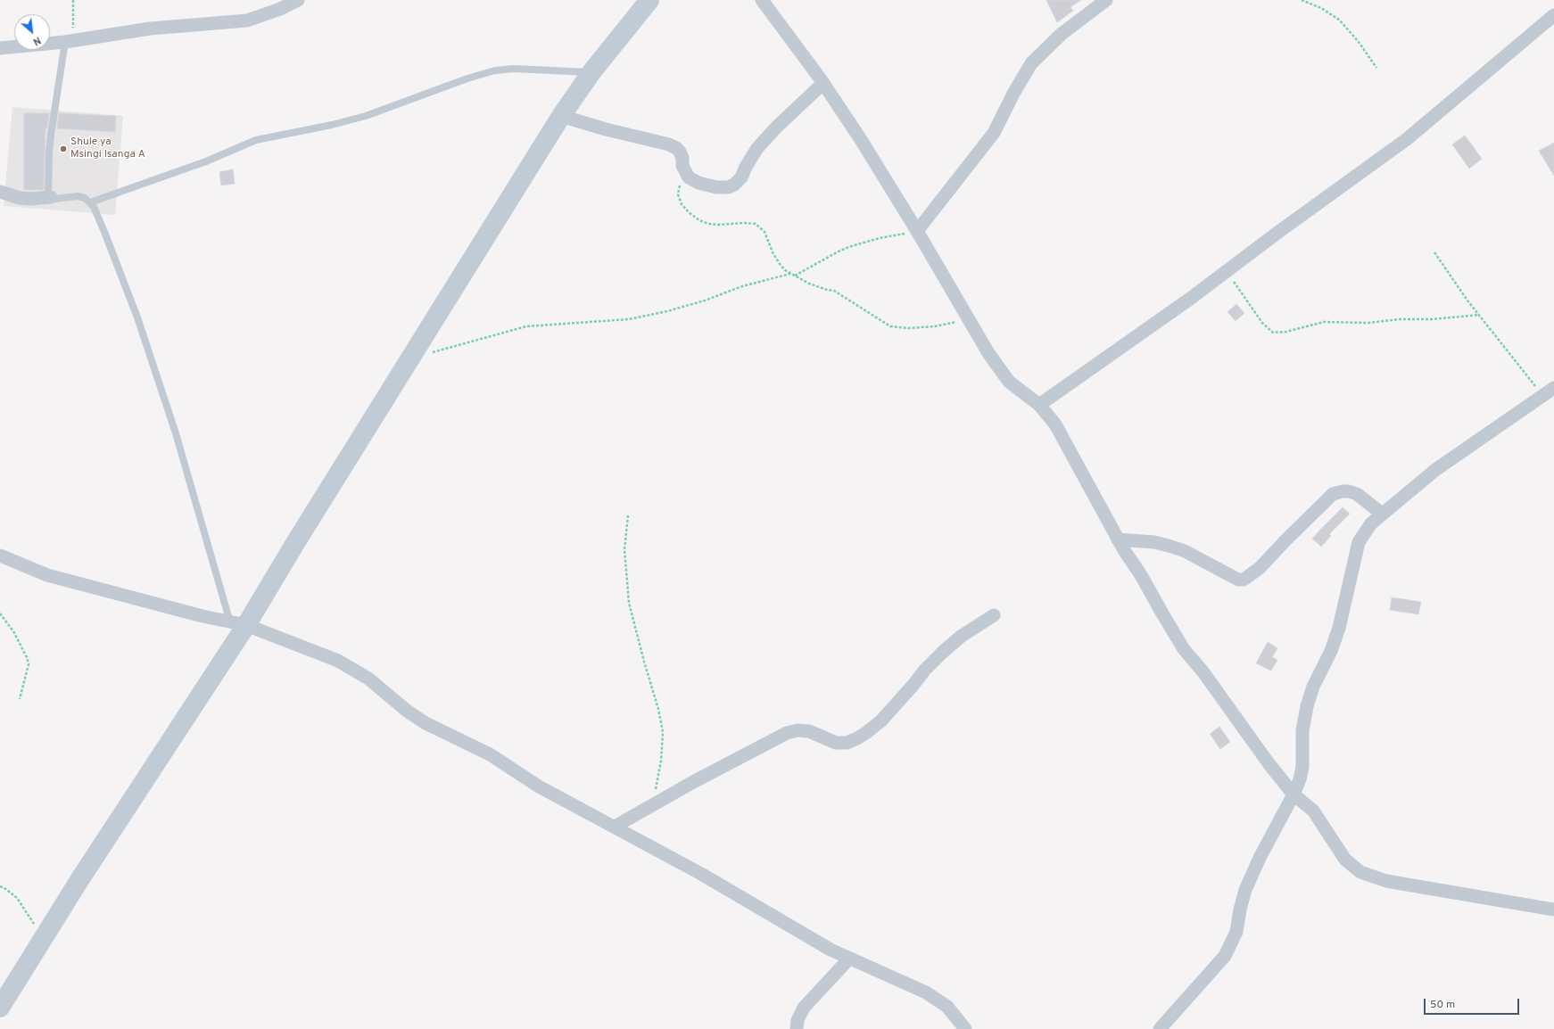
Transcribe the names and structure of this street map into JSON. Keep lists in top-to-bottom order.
{
  "places": ["Shule ya Msingi Isanga A"],
  "scale_bar": "50 m",
  "north": "bottom right"
}
